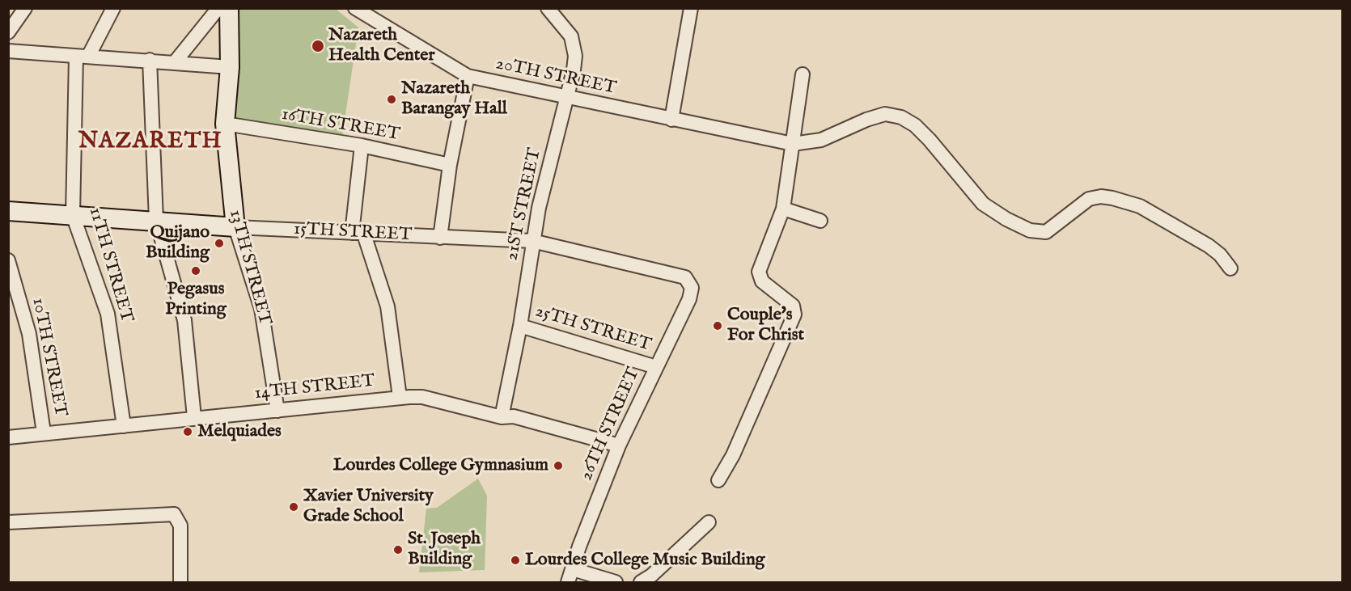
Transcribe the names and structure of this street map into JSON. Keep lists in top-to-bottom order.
{
  "streets": {
    "street": [
      "20TH STREET",
      "16TH STREET",
      "21ST STREET",
      "15TH STREET",
      "11TH STREET",
      "13TH STREET",
      "25TH STREET",
      "10TH STREET",
      "14TH STREET",
      "26TH STREET"
    ]
  },
  "crossings": [
    ["20TH STREET", "21ST STREET"],
    ["16TH STREET", "13TH STREET"],
    ["21ST STREET", "15TH STREET"],
    ["21ST STREET", "25TH STREET"],
    ["21ST STREET", "14TH STREET"],
    ["15TH STREET", "11TH STREET"],
    ["15TH STREET", "13TH STREET"],
    ["15TH STREET", "26TH STREET"],
    ["11TH STREET", "14TH STREET"],
    ["13TH STREET", "14TH STREET"],
    ["25TH STREET", "26TH STREET"],
    ["10TH STREET", "14TH STREET"],
    ["14TH STREET", "26TH STREET"]
  ],
  "districts": ["NAZARETH"],
  "places": [
    "Nazareth Health Center",
    "Nazareth Barangay Hall",
    "Quijano Building",
    "Pegasus Printing",
    "Couple's For Christ",
    "Melquiades",
    "Lourdes College Gymnasium",
    "Xavier University Grade School",
    "St. Joseph Building",
    "Lourdes College Music Building"
  ]
}
